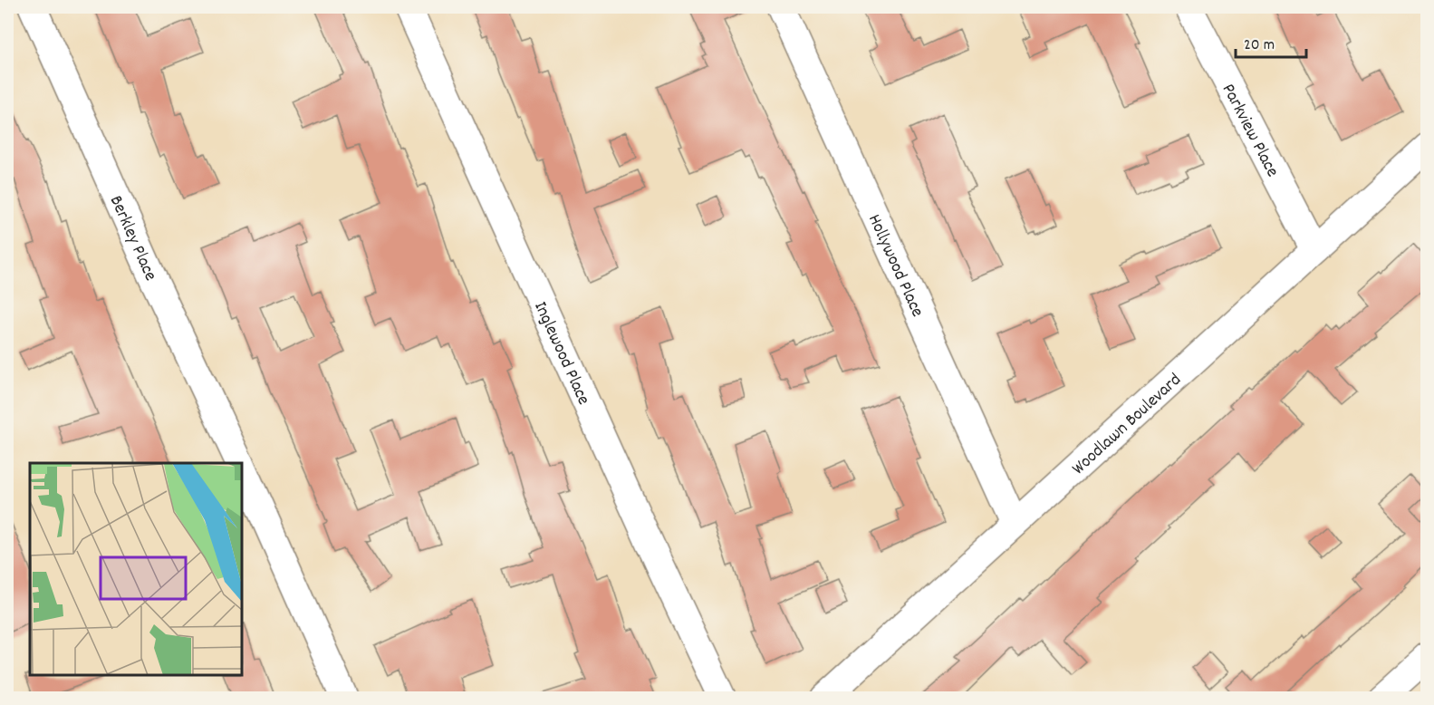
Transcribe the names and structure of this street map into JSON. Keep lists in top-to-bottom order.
{
  "streets": {
    "street": [
      "Parkview Place",
      "Berkley Place",
      "Hollywood Place",
      "Inglewood Place",
      "Woodlawn Boulevard"
    ]
  },
  "crossings": [
    ["Parkview Place", "Woodlawn Boulevard"],
    ["Hollywood Place", "Woodlawn Boulevard"]
  ],
  "scale_bar": "20 m"
}
